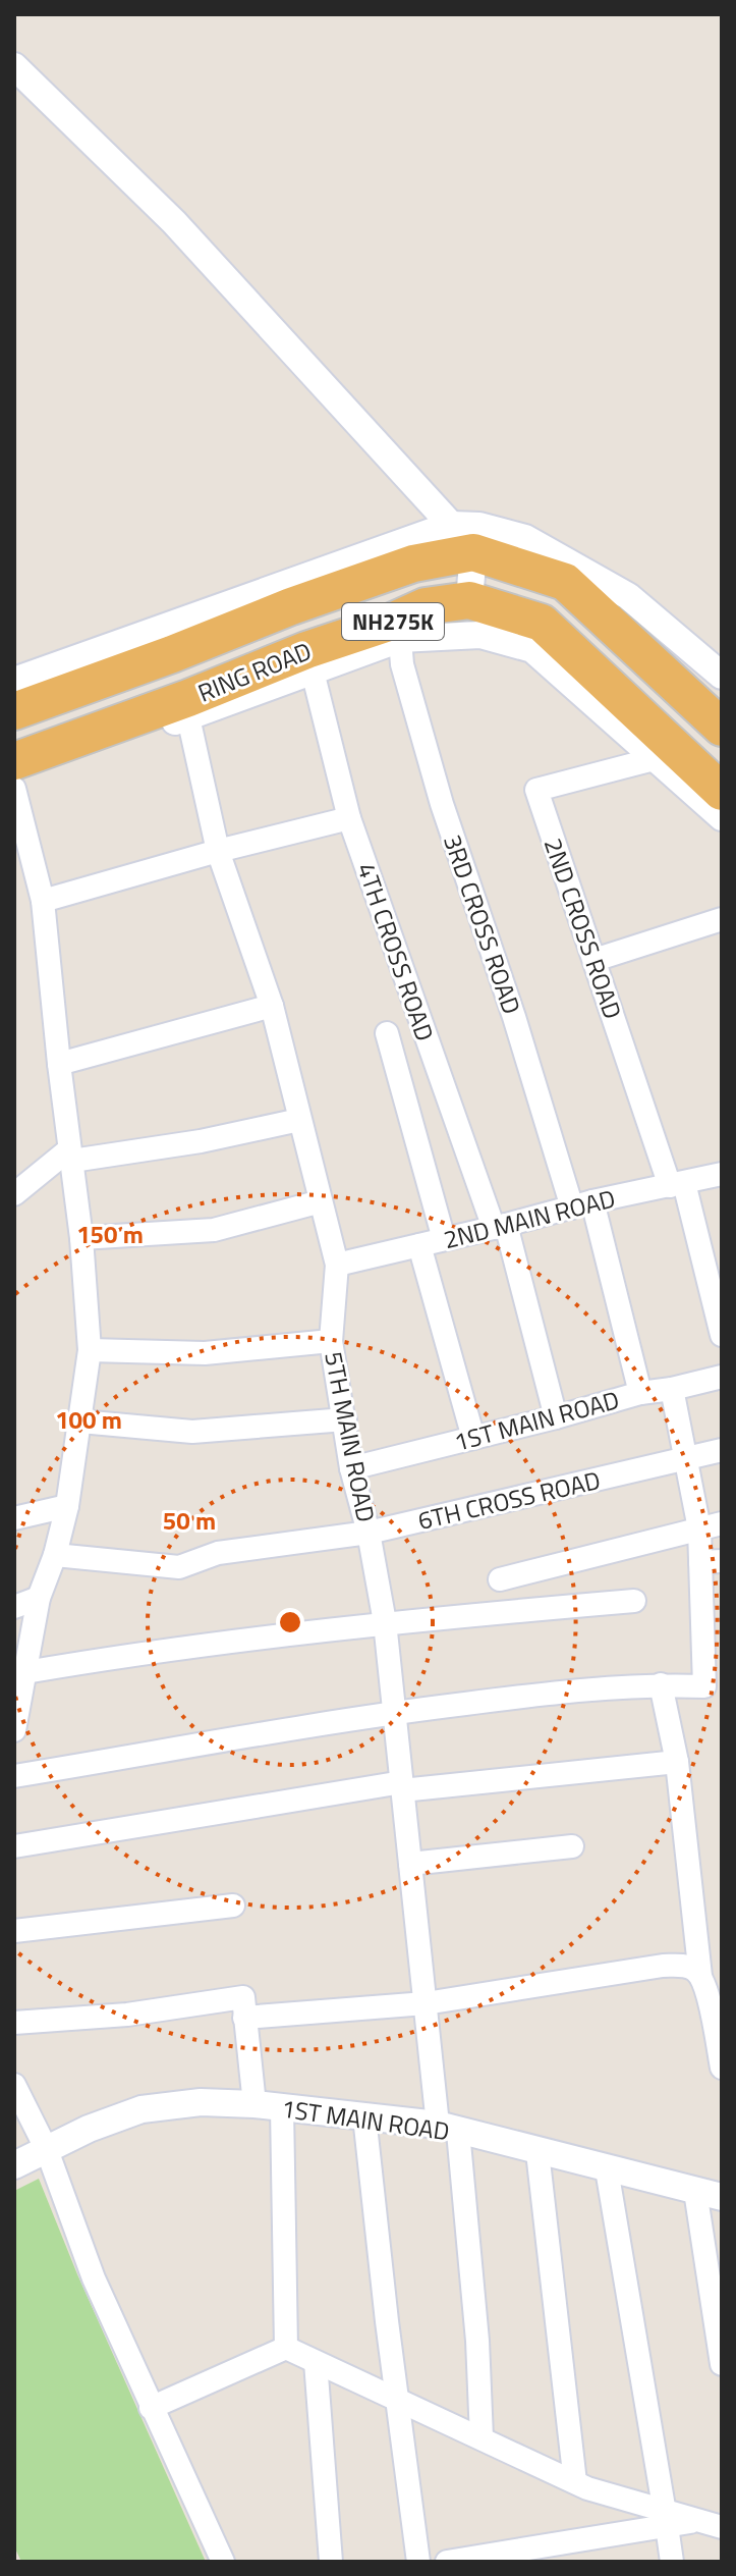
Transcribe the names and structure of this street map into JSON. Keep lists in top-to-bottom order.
{
  "streets": {
    "highway": ["NH275K", "RING ROAD"],
    "street": [
      "3RD CROSS ROAD",
      "2ND CROSS ROAD",
      "4TH CROSS ROAD",
      "2ND MAIN ROAD",
      "1ST MAIN ROAD",
      "5TH MAIN ROAD",
      "6TH CROSS ROAD"
    ]
  },
  "crossings": [
    ["3RD CROSS ROAD", "2ND MAIN ROAD"],
    ["3RD CROSS ROAD", "1ST MAIN ROAD"],
    ["2ND CROSS ROAD", "2ND MAIN ROAD"],
    ["4TH CROSS ROAD", "2ND MAIN ROAD"],
    ["4TH CROSS ROAD", "1ST MAIN ROAD"],
    ["2ND MAIN ROAD", "5TH MAIN ROAD"],
    ["1ST MAIN ROAD", "5TH MAIN ROAD"],
    ["5TH MAIN ROAD", "6TH CROSS ROAD"]
  ],
  "rings": ["150 m", "100 m", "50 m"]
}
